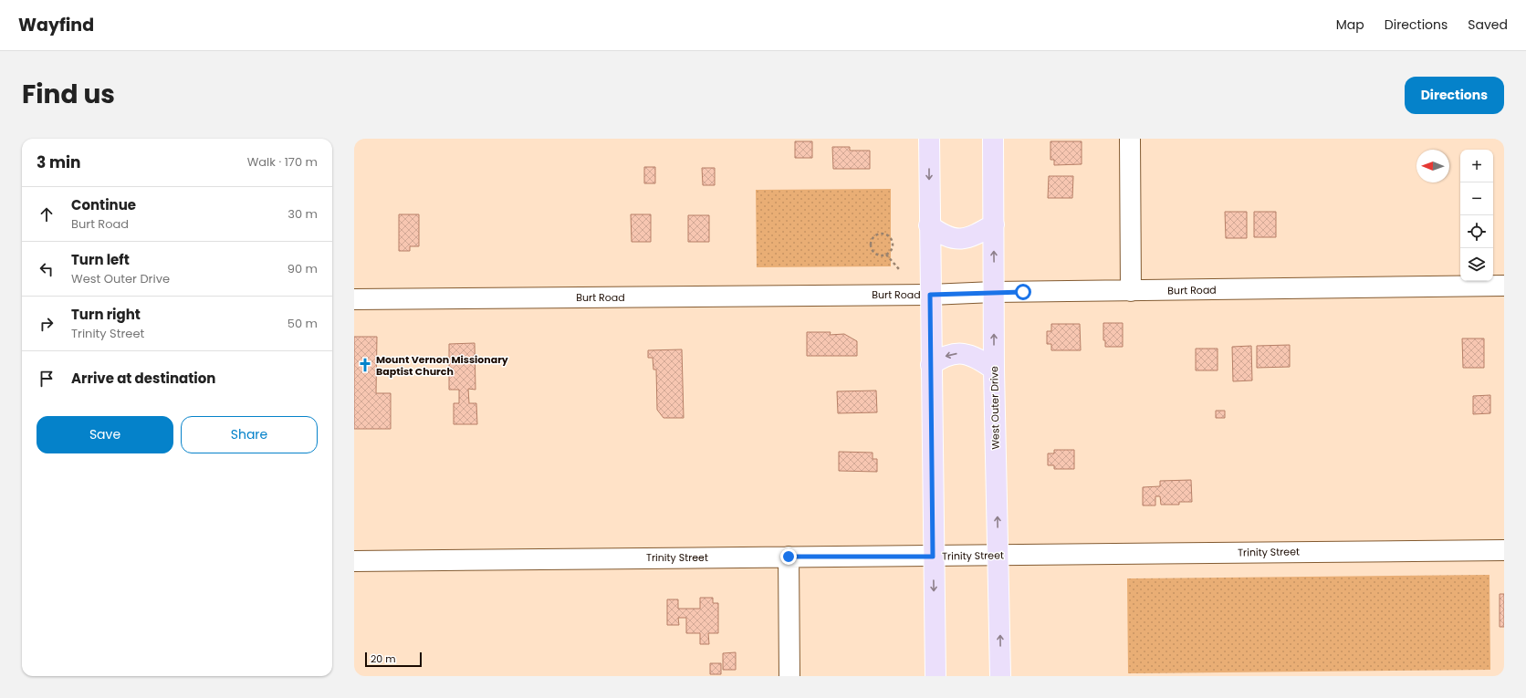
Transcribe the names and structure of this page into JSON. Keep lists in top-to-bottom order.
{
  "streets": {
    "main road": ["West Outer Drive"],
    "street": ["Burt Road", "Trinity Street"]
  },
  "crossings": [
    ["Burt Road", "West Outer Drive"],
    ["West Outer Drive", "Trinity Street"]
  ],
  "places": {
    "church": ["Mount Vernon Missionary Baptist Church"]
  },
  "scale_bar": "20 m",
  "north": "left",
  "page": {
    "header": "Wayfind",
    "nav": ["Map", "Directions", "Saved"],
    "title": "Find us",
    "buttons": [
      "Directions",
      ["Save", "Share"]
    ],
    "heading": ["3 min", "Walk · 170 m"],
    "map_buttons": ["+", "−"],
    "list": [
      ["Continue", "Burt Road", "30 m"],
      ["Turn left", "West Outer Drive", "90 m"],
      ["Turn right", "Trinity Street", "50 m"],
      "Arrive at destination"
    ],
    "scale": "20 m"
  }
}
